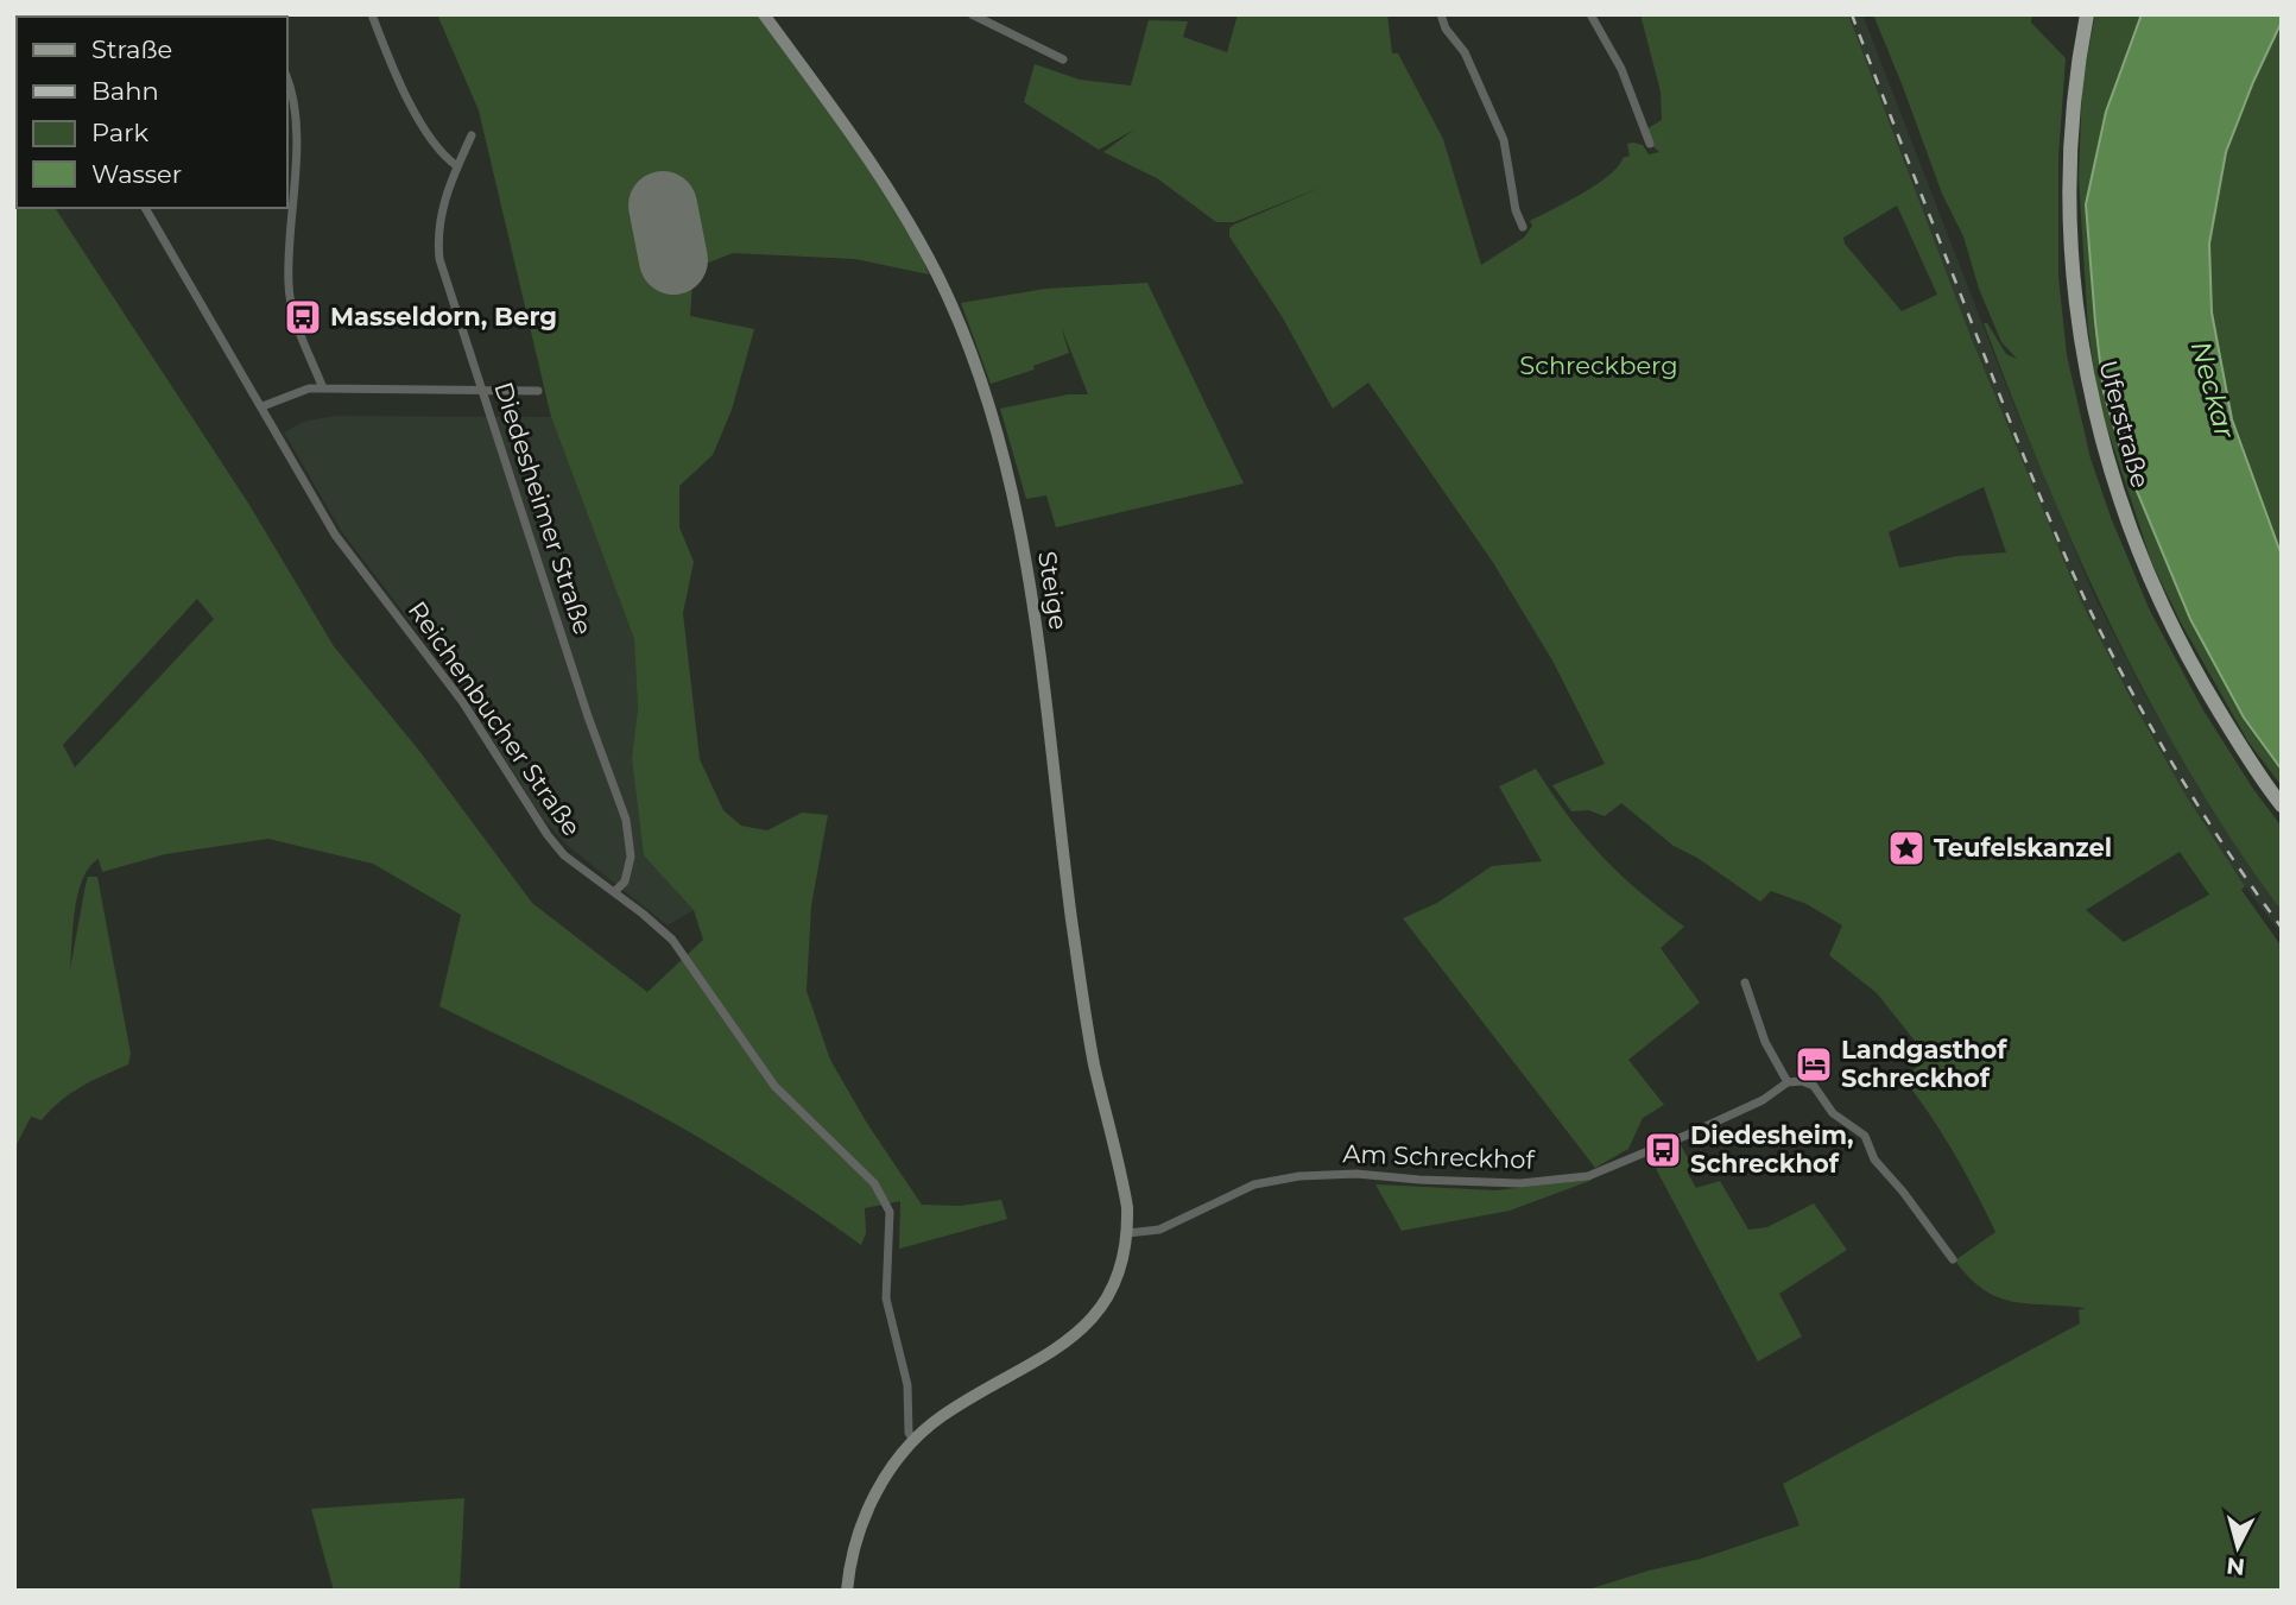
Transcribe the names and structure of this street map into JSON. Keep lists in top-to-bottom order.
{
  "streets": {
    "main road": ["Uferstraße"],
    "street": [
      "Diedesheimer Straße",
      "Steige",
      "Reichenbucher Straße",
      "Am Schreckhof"
    ]
  },
  "crossings": [
    ["Diedesheimer Straße", "Reichenbucher Straße"],
    ["Steige", "Reichenbucher Straße"],
    ["Steige", "Am Schreckhof"]
  ],
  "water": ["Neckar"],
  "parks": ["Schreckberg"],
  "places": {
    "bus stop": ["Masseldorn, Berg", "Diedesheim, Schreckhof"],
    "place": ["Teufelskanzel"],
    "hotel": ["Landgasthof Schreckhof"]
  },
  "legend": [
    "Straße",
    "Bahn",
    "Park",
    "Wasser"
  ],
  "north": "bottom"
}
